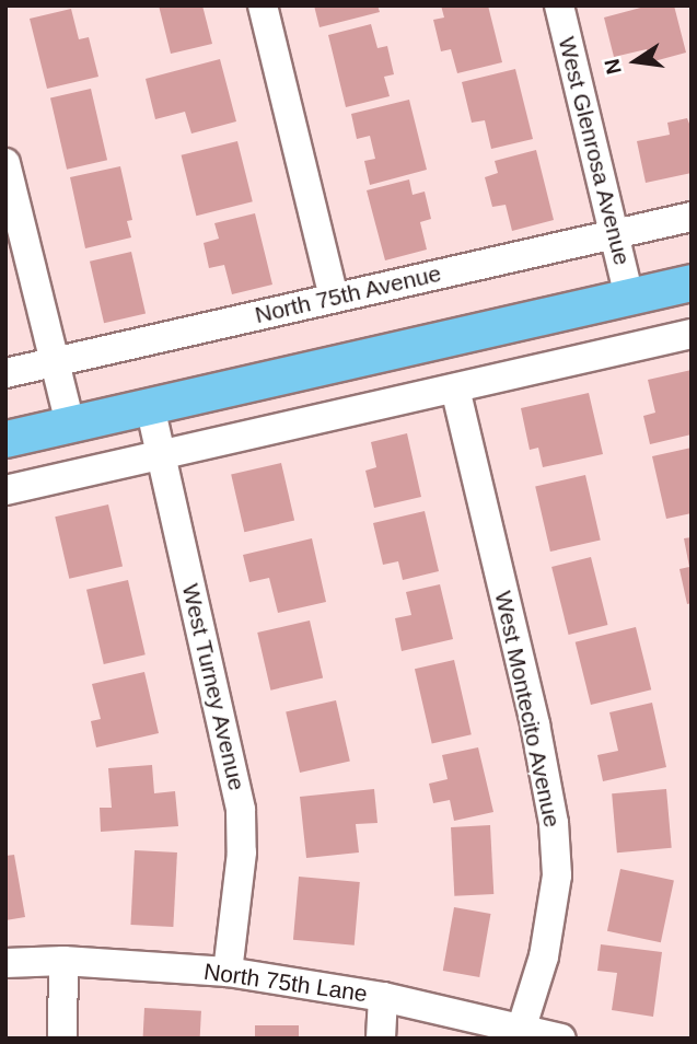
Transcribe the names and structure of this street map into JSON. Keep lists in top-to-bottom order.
{
  "streets": {
    "street": [
      "West Glenrosa Avenue",
      "North 75th Avenue",
      "West Turney Avenue",
      "West Montecito Avenue",
      "North 75th Lane"
    ]
  },
  "crossings": [
    ["West Glenrosa Avenue", "North 75th Avenue"],
    ["West Turney Avenue", "North 75th Lane"],
    ["West Montecito Avenue", "North 75th Lane"]
  ],
  "north": "left"
}
